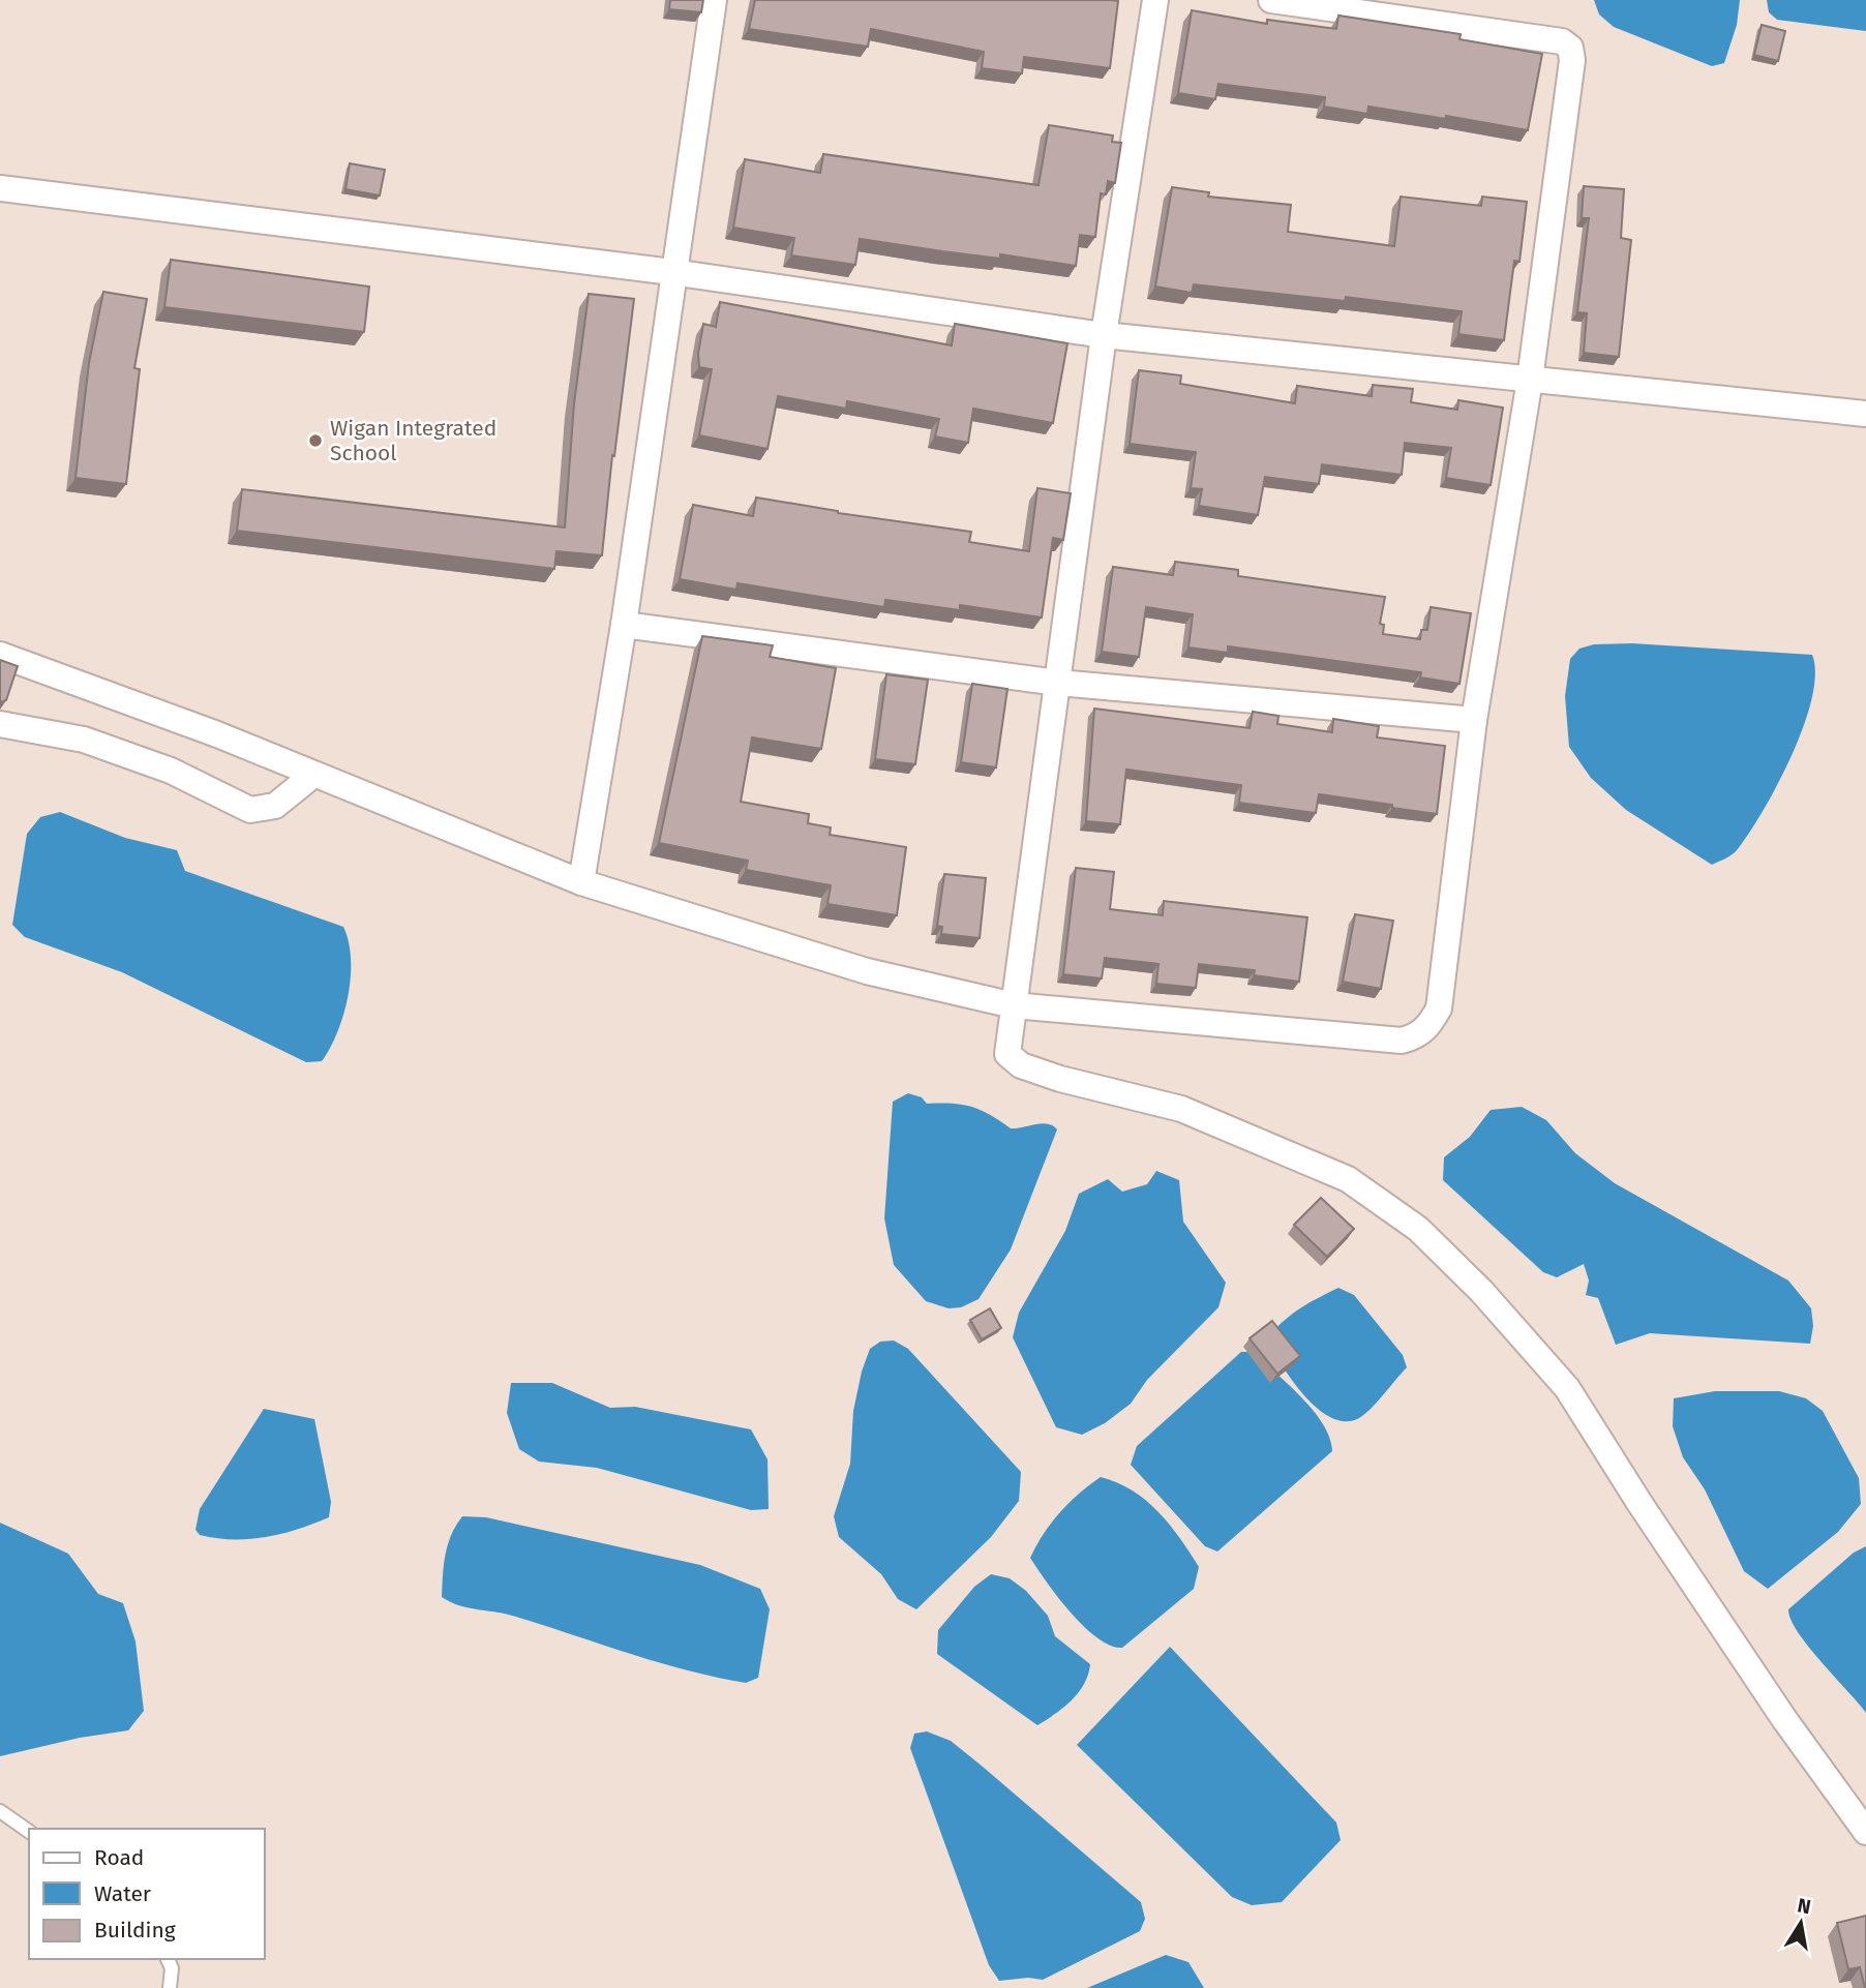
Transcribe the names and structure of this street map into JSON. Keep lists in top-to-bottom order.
{
  "places": ["Wigan Integrated School"],
  "legend": ["Road", "Water", "Building"],
  "north": "top"
}
